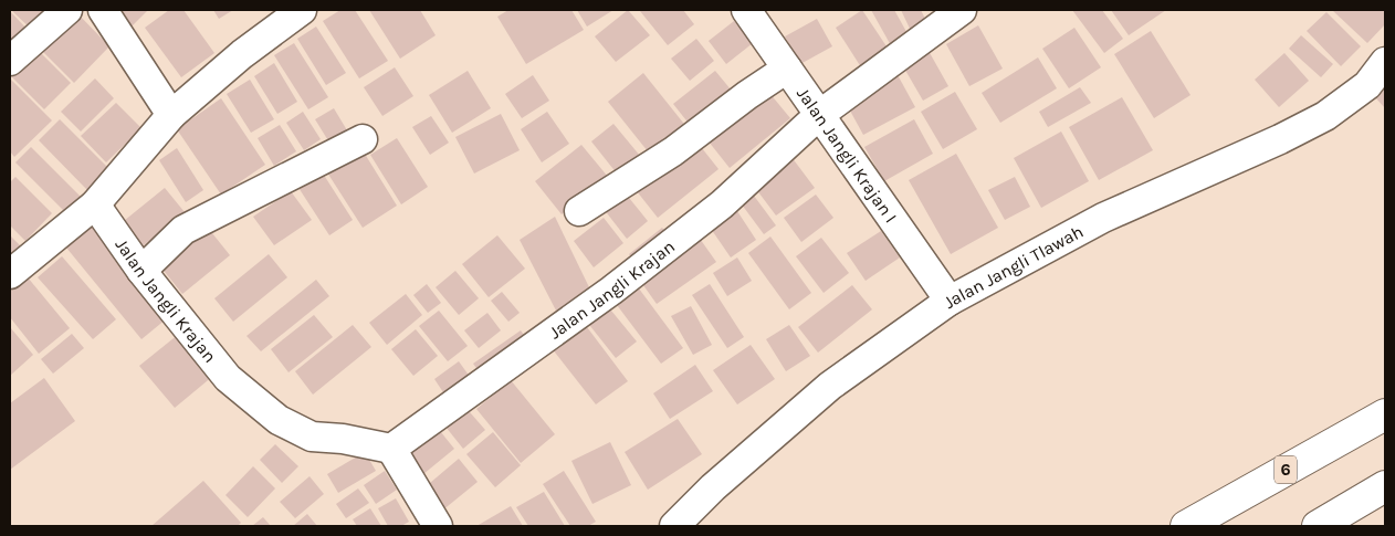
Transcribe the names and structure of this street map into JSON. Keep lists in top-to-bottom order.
{
  "streets": {
    "highway": ["6"],
    "street": ["Jalan Jangli Krajan I", "Jalan Jangli Tlawah", "Jalan Jangli Krajan"]
  },
  "crossings": [
    ["Jalan Jangli Krajan I", "Jalan Jangli Tlawah"],
    ["Jalan Jangli Krajan I", "Jalan Jangli Krajan"]
  ]
}
